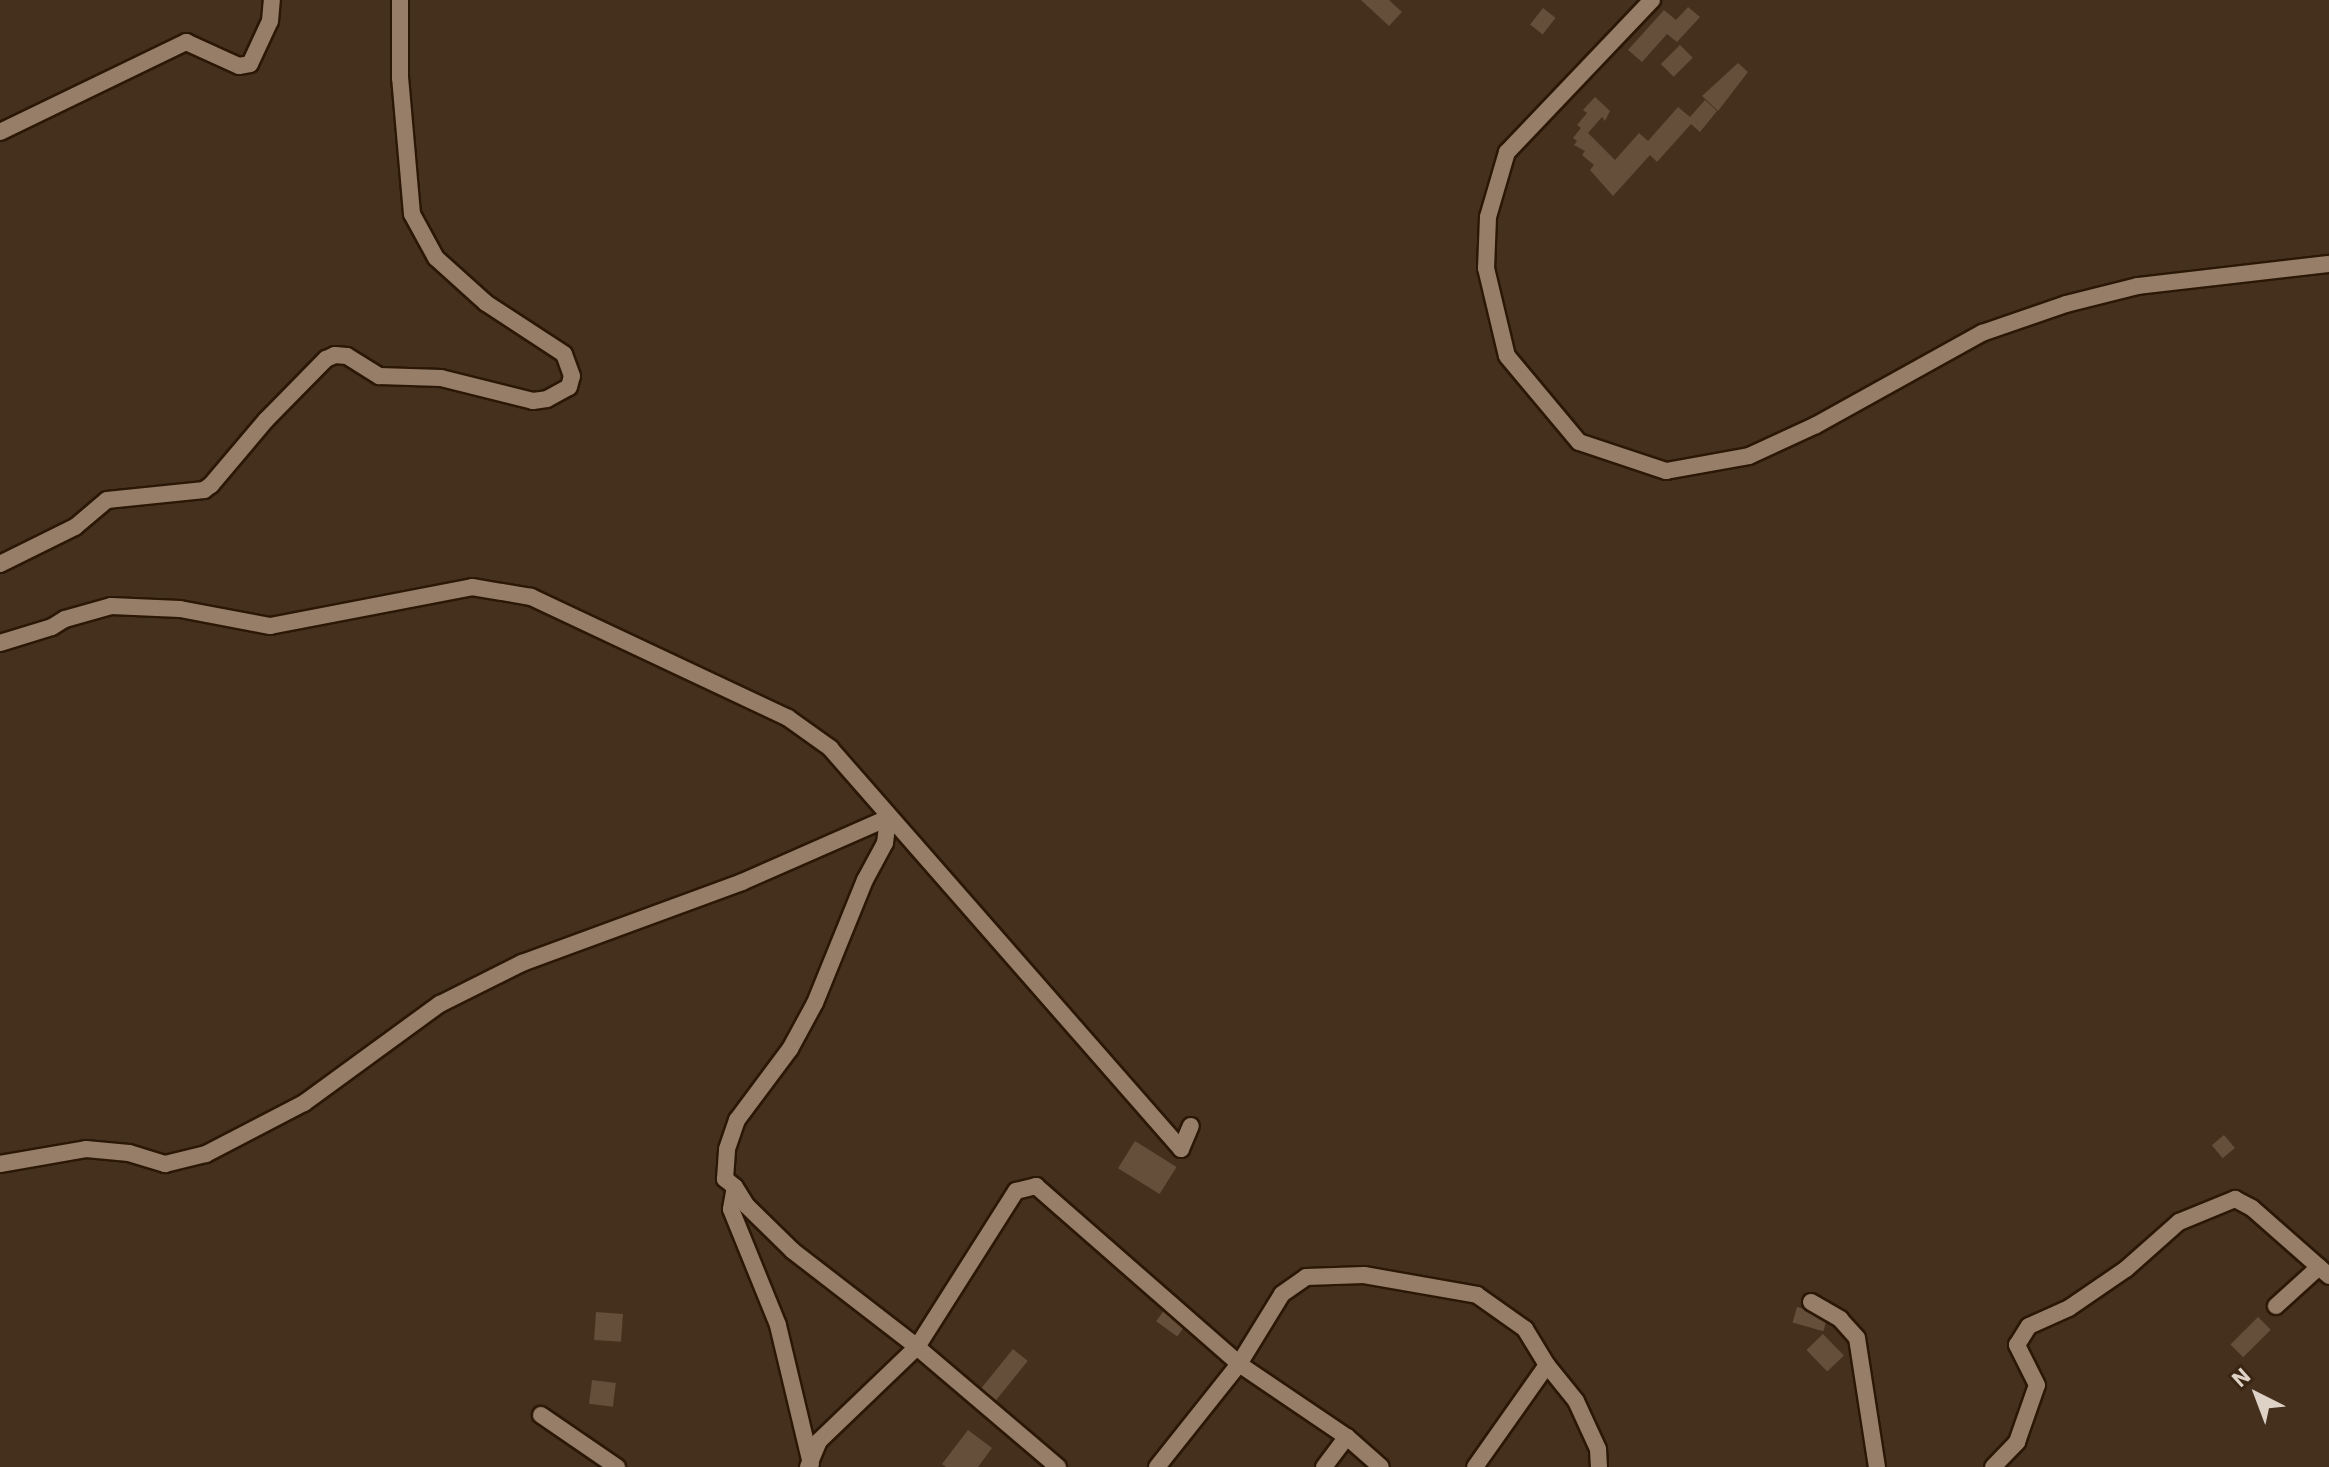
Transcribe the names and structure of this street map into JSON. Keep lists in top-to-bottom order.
{
  "north": "top left"
}
